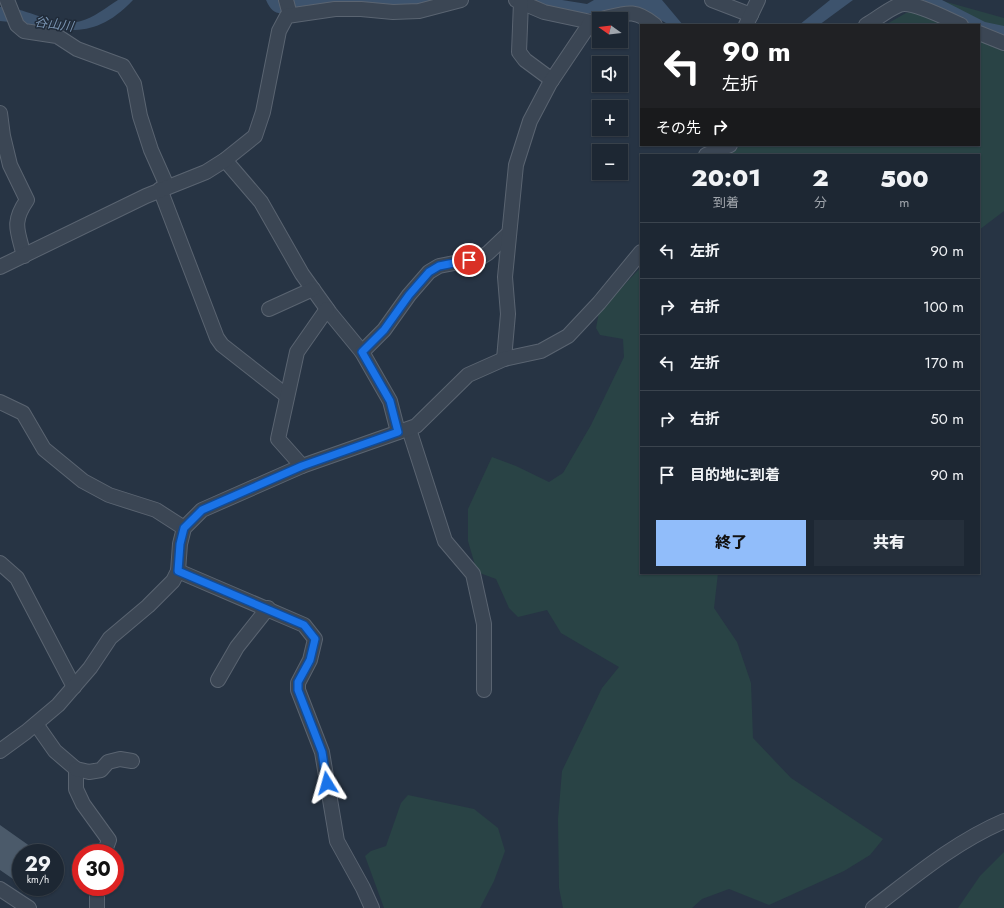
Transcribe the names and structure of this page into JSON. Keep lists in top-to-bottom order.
{
  "water": ["谷山川"],
  "north": "left",
  "page": {
    "map_buttons": ["+", "−"],
    "turn": ["90 m", "左折"],
    "then": "その先",
    "eta": [
      "20:01",
      "到着",
      "2",
      "分",
      "500",
      "m"
    ],
    "list": [
      {
        "name": "左折",
        "value": "90 m"
      },
      {
        "name": "右折",
        "value": "100 m"
      },
      {
        "name": "左折",
        "value": "170 m"
      },
      {
        "name": "右折",
        "value": "50 m"
      },
      {
        "name": "目的地に到着",
        "value": "90 m"
      }
    ],
    "buttons": ["終了", "共有"],
    "speed": "29 km/h",
    "limit": "30"
  }
}
